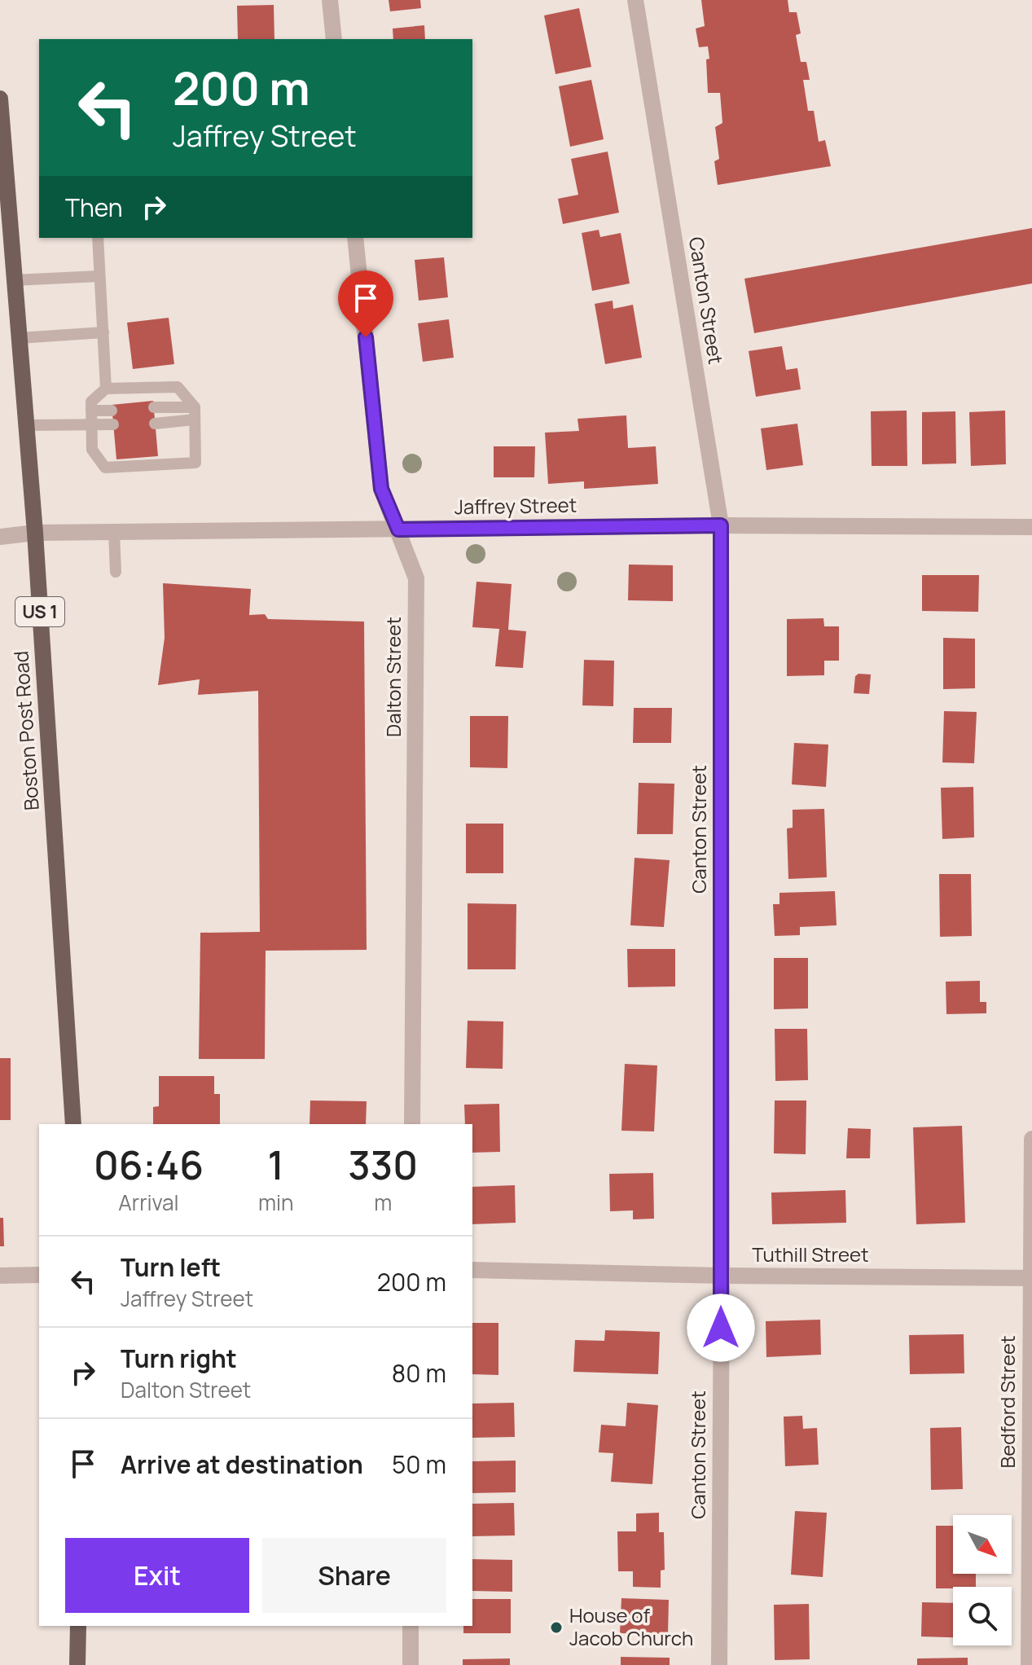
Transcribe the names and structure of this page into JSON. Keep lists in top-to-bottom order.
{
  "streets": {
    "main road": ["US 1", "Boston Post Road"],
    "street": [
      "Canton Street",
      "Jaffrey Street",
      "Dalton Street",
      "Tuthill Street",
      "Bedford Street"
    ]
  },
  "crossings": [
    ["Canton Street", "Jaffrey Street"],
    ["Canton Street", "Tuthill Street"],
    ["Jaffrey Street", "Dalton Street"],
    ["Jaffrey Street", "Boston Post Road"],
    ["Tuthill Street", "Bedford Street"]
  ],
  "places": ["House of Jacob Church"],
  "north": "bottom right",
  "page": {
    "turn": ["200 m", "Jaffrey Street"],
    "then": "Then",
    "eta": [
      "06:46",
      "Arrival",
      "1",
      "min",
      "330",
      "m"
    ],
    "list": [
      {
        "name": "Turn left",
        "note": "Jaffrey Street",
        "value": "200 m"
      },
      {
        "name": "Turn right",
        "note": "Dalton Street",
        "value": "80 m"
      },
      {
        "name": "Arrive at destination",
        "value": "50 m"
      }
    ],
    "buttons": ["Exit", "Share"]
  }
}
